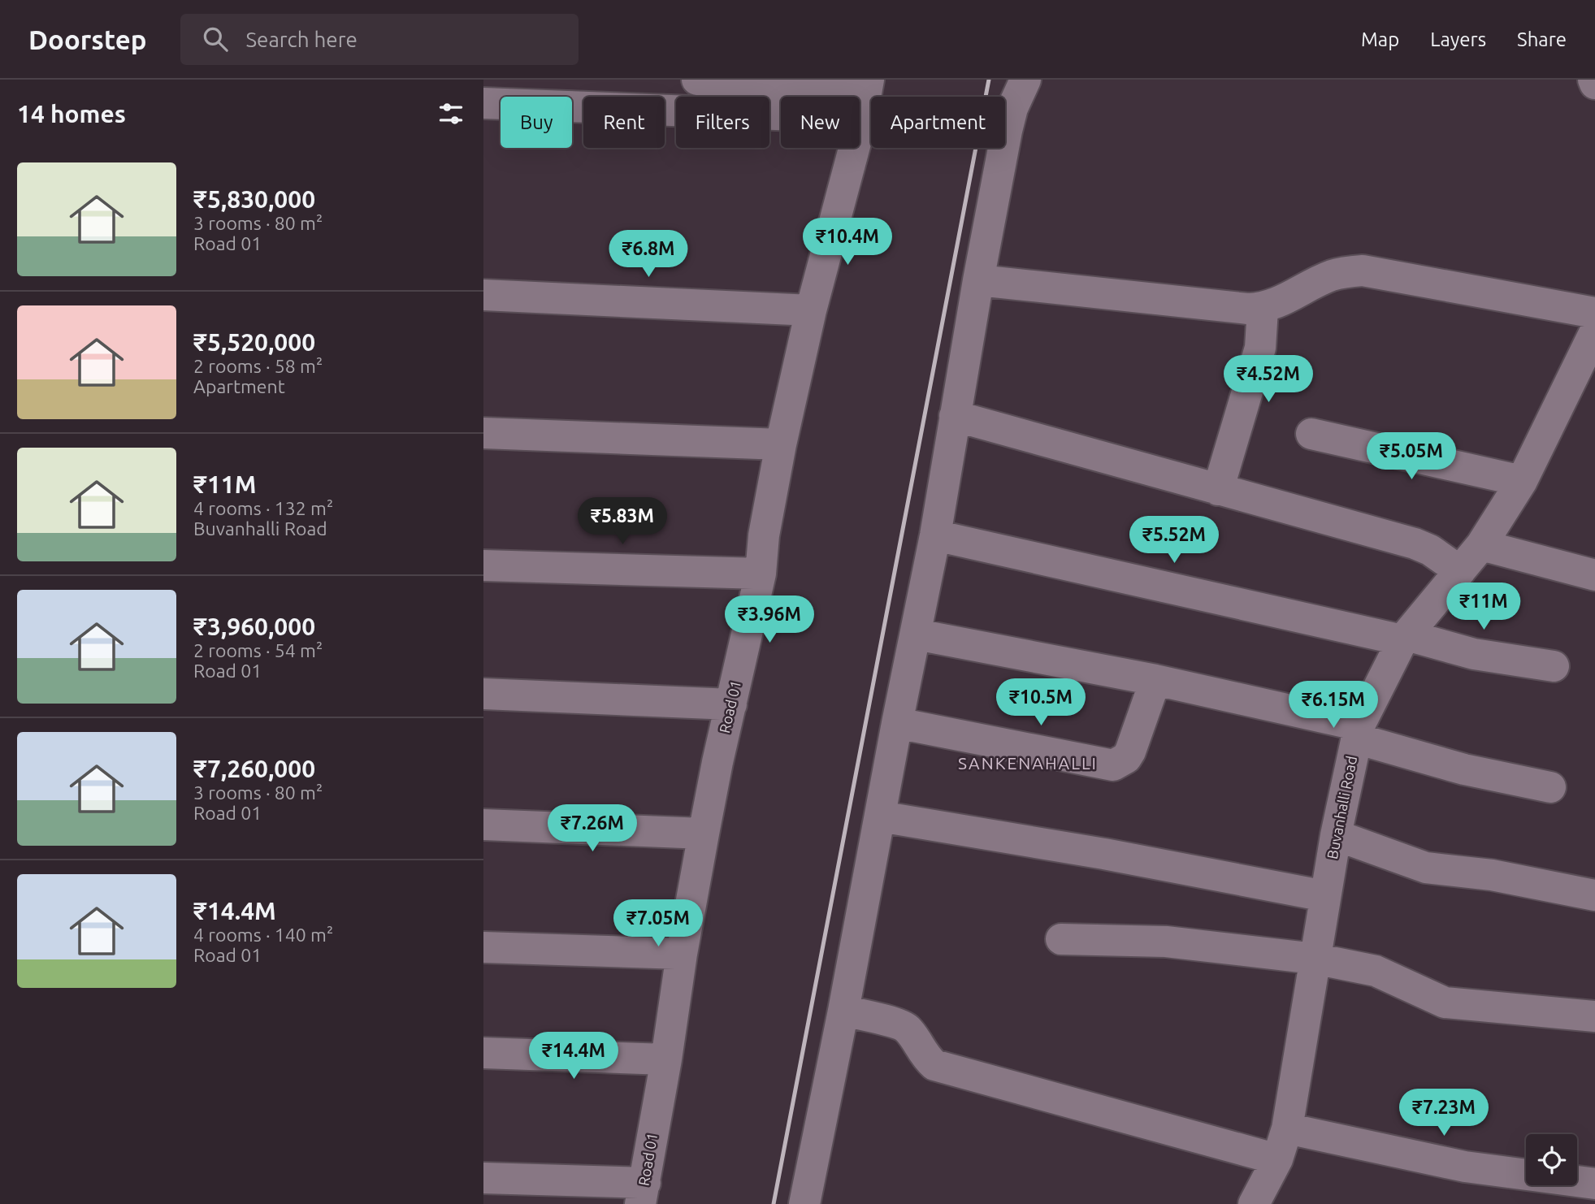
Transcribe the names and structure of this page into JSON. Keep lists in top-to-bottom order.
{
  "streets": {
    "street": ["Road 01", "Buvanhalli Road"]
  },
  "districts": ["SANKENAHALLI"],
  "page": {
    "header": "Doorstep",
    "search": "Search here",
    "nav": ["Map", "Layers", "Share"],
    "heading": "14 homes",
    "chip": [
      "Buy",
      "Rent",
      "Filters",
      "New",
      "Apartment"
    ],
    "list": [
      {
        "name": "₹5,830,000",
        "note": "3 rooms · 80 m² · Road 01"
      },
      {
        "name": "₹5,520,000",
        "note": "2 rooms · 58 m² · Apartment"
      },
      {
        "name": "₹11M",
        "note": "4 rooms · 132 m² · Buvanhalli Road"
      },
      {
        "name": "₹3,960,000",
        "note": "2 rooms · 54 m² · Road 01"
      },
      {
        "name": "₹7,260,000",
        "note": "3 rooms · 80 m² · Road 01"
      },
      {
        "name": "₹14.4M",
        "note": "4 rooms · 140 m² · Road 01"
      }
    ],
    "price": [
      "₹10.4M",
      "₹6.8M",
      "₹4.52M",
      "₹5.05M",
      "₹5.83M",
      "₹5.52M",
      "₹11M",
      "₹3.96M",
      "₹10.5M",
      "₹6.15M",
      "₹7.26M",
      "₹7.05M",
      "₹14.4M",
      "₹7.23M"
    ]
  }
}
